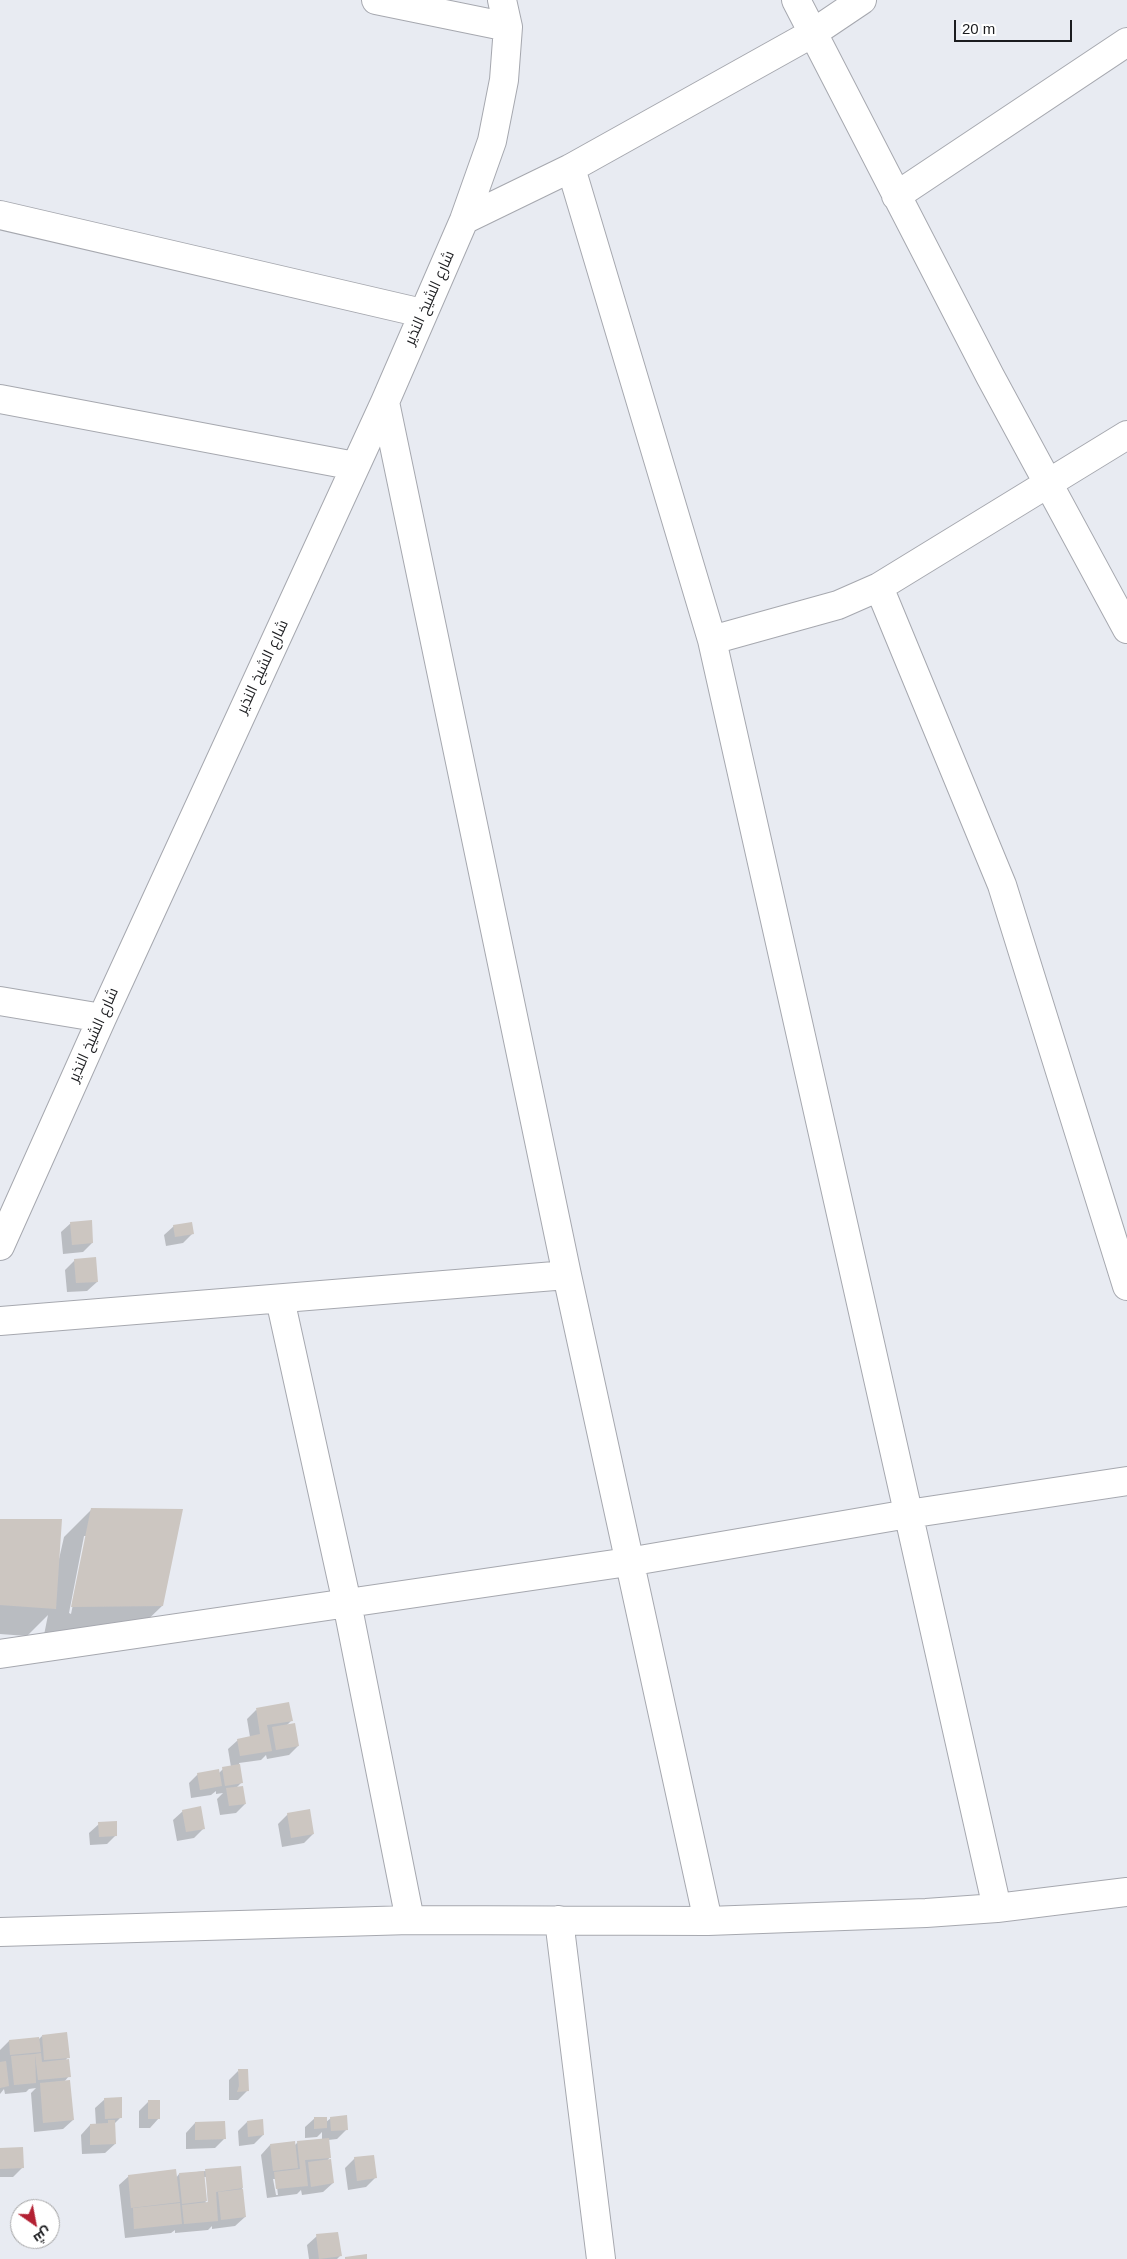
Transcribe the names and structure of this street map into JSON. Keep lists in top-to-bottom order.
{
  "streets": {
    "street": ["شارع الشيخ النذير"]
  },
  "scale_bar": "20 m",
  "north": "bottom right"
}
